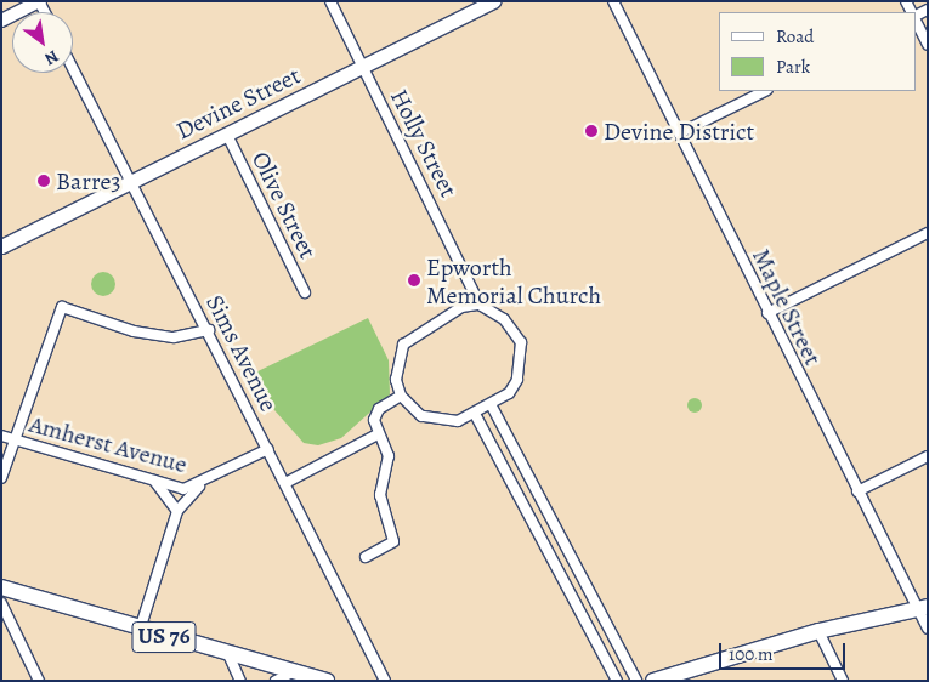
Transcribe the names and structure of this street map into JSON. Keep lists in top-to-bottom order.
{
  "streets": {
    "main road": ["Devine Street", "US 76"],
    "street": [
      "Holly Street",
      "Olive Street",
      "Maple Street",
      "Sims Avenue",
      "Amherst Avenue"
    ]
  },
  "crossings": [
    ["Devine Street", "Holly Street"],
    ["Devine Street", "Olive Street"],
    ["Devine Street", "Sims Avenue"],
    ["Sims Avenue", "Amherst Avenue"]
  ],
  "places": ["Devine District", "Barre3", "Epworth Memorial Church"],
  "legend": ["Road", "Park"],
  "scale_bar": "100 m",
  "north": "bottom right"
}
